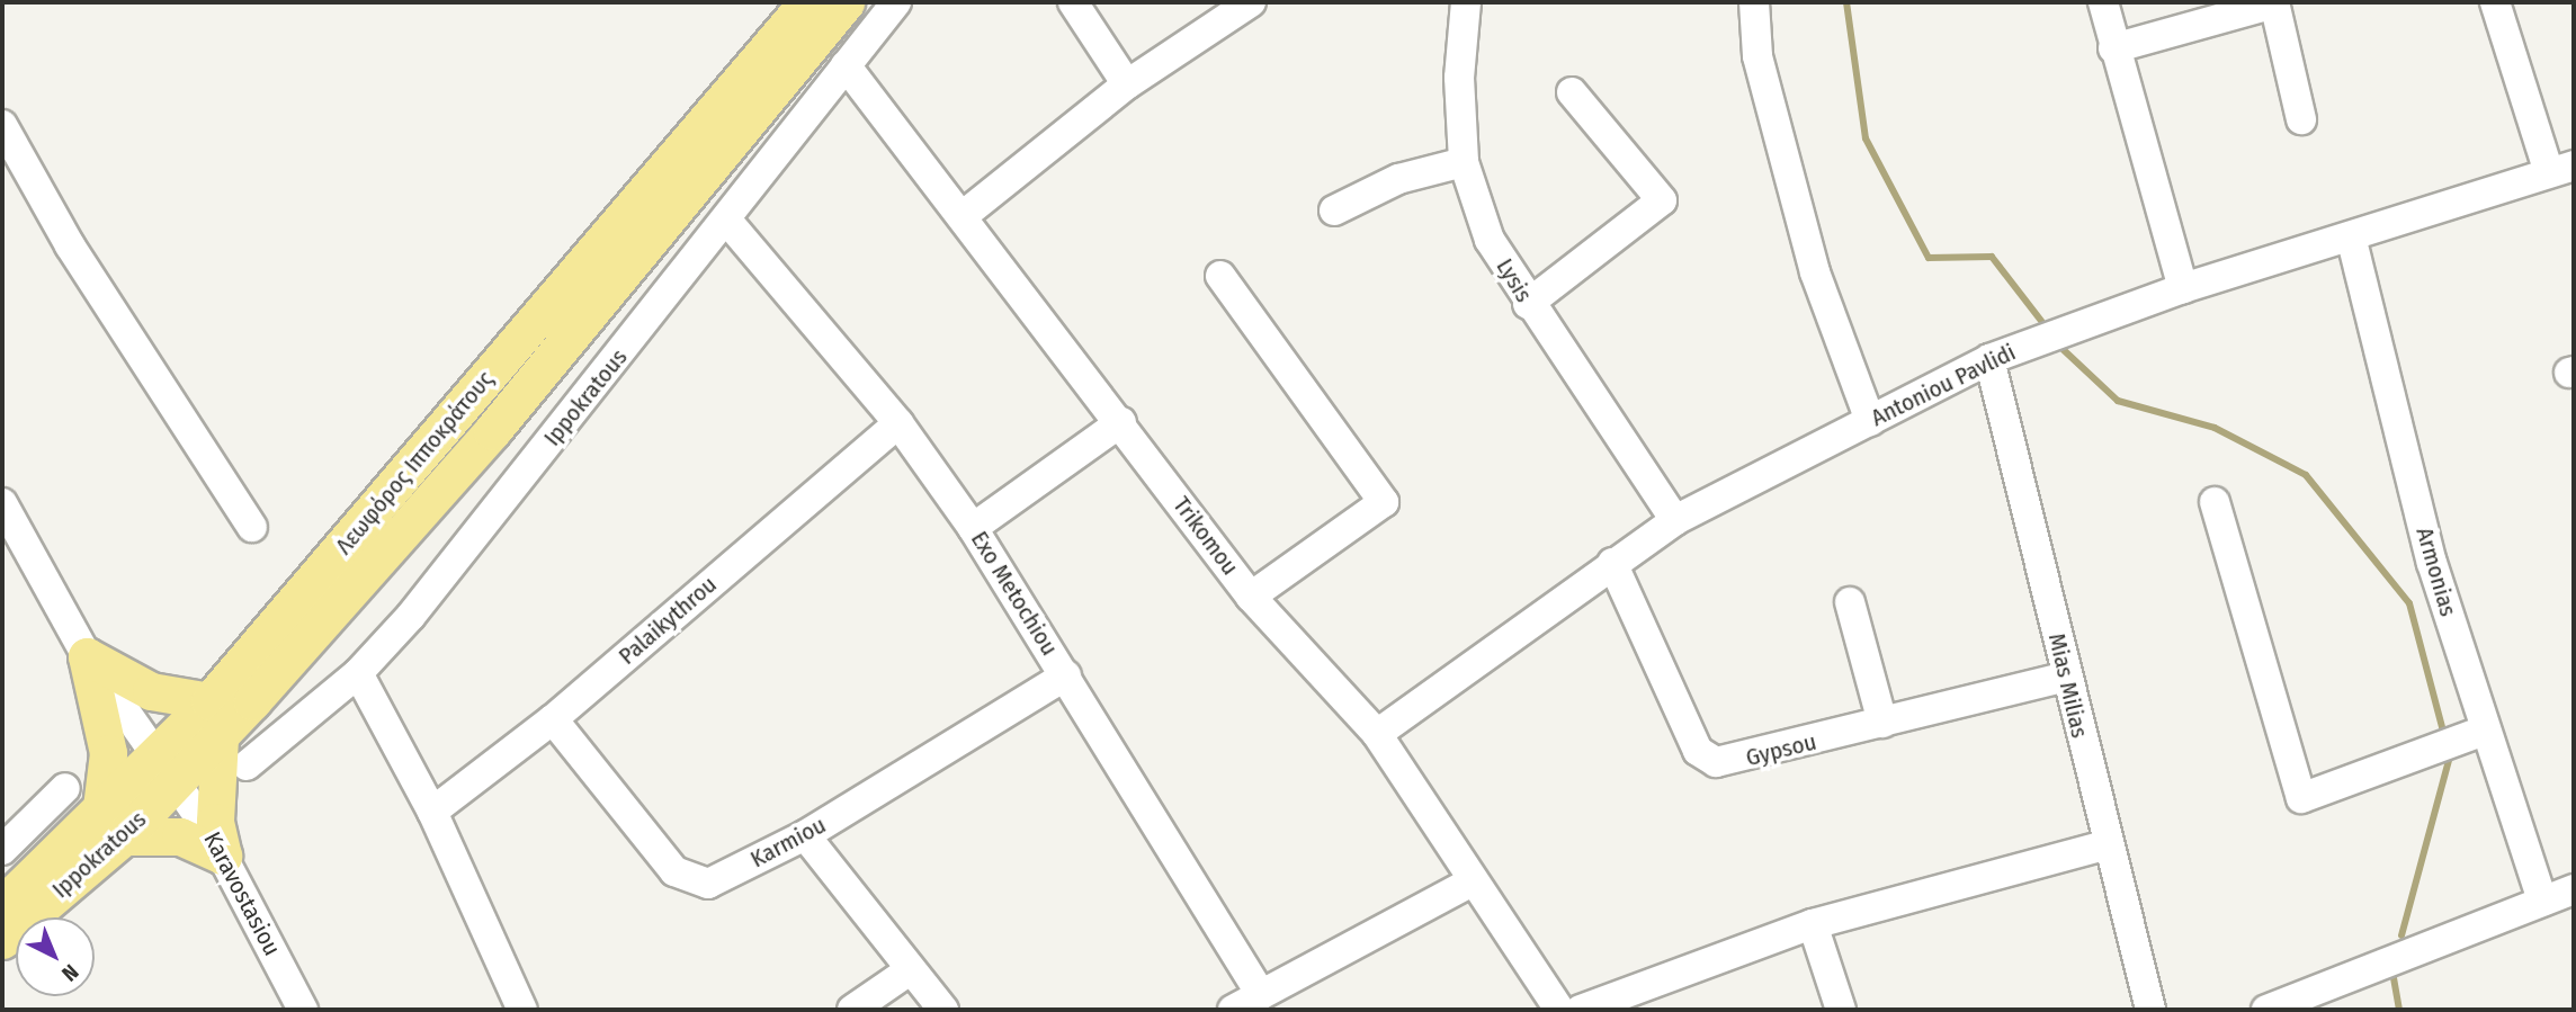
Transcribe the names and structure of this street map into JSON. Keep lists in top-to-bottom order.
{
  "streets": {
    "main road": ["Ippokratous", "Λεωφόρος Ιπποκράτους"],
    "street": [
      "Lysis",
      "Antoniou Pavlidi",
      "Trikomou",
      "Armonias",
      "Exo Metochiou",
      "Palaikythrou",
      "Mias Milias",
      "Gypsou",
      "Karmiou",
      "Karavostasiou"
    ]
  },
  "crossings": [
    ["Lysis", "Antoniou Pavlidi"],
    ["Antoniou Pavlidi", "Trikomou"],
    ["Antoniou Pavlidi", "Armonias"],
    ["Antoniou Pavlidi", "Mias Milias"],
    ["Antoniou Pavlidi", "Gypsou"],
    ["Ippokratous", "Λεωφόρος Ιπποκράτους"],
    ["Ippokratous", "Trikomou"],
    ["Ippokratous", "Exo Metochiou"],
    ["Λεωφόρος Ιπποκράτους", "Karavostasiou"],
    ["Exo Metochiou", "Palaikythrou"],
    ["Exo Metochiou", "Karmiou"],
    ["Palaikythrou", "Karmiou"],
    ["Mias Milias", "Gypsou"]
  ],
  "north": "bottom right"
}
